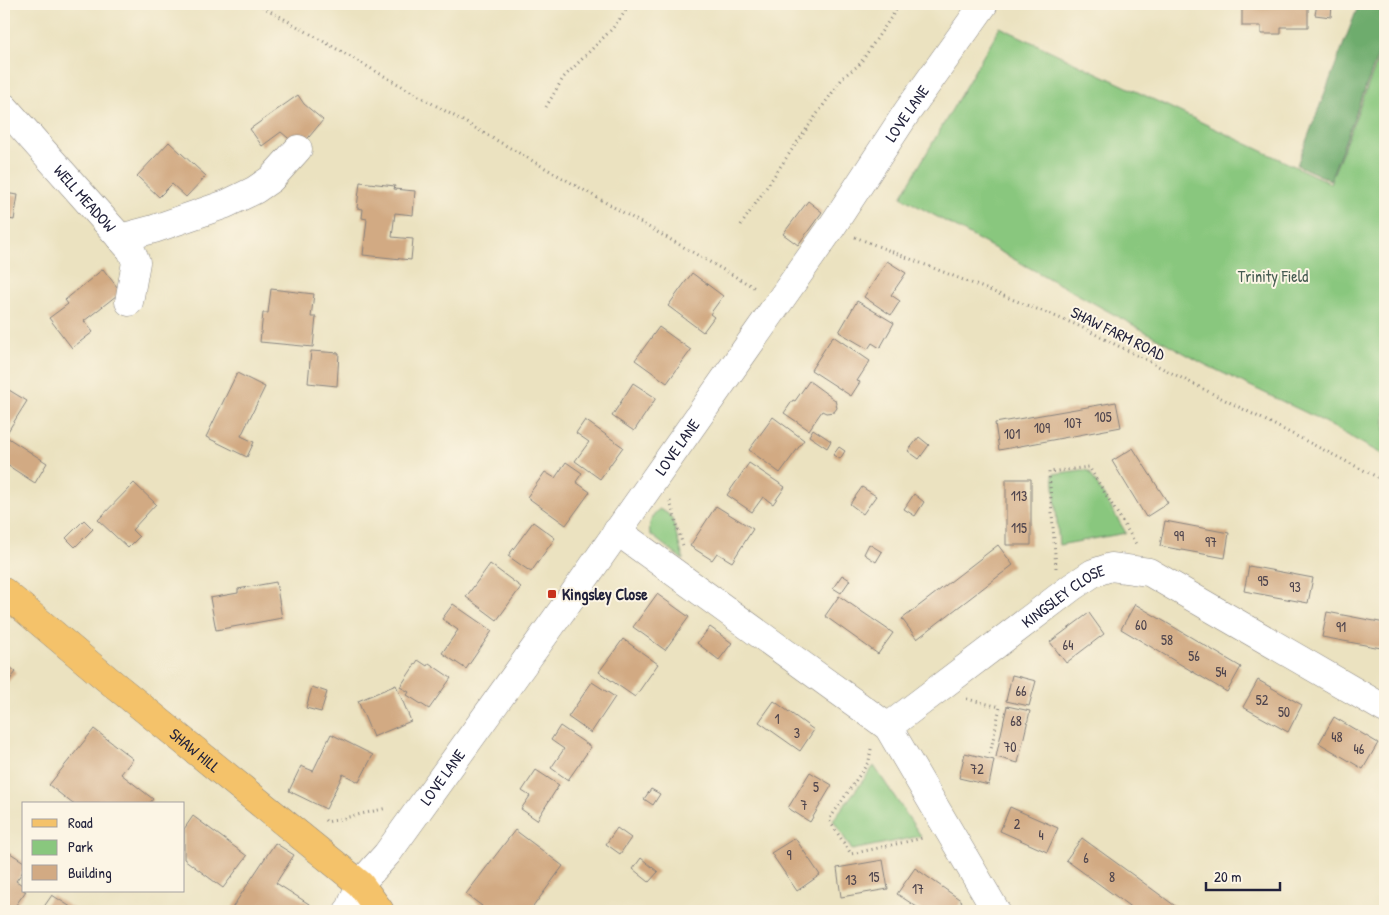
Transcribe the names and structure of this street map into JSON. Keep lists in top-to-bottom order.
{
  "streets": {
    "main road": ["SHAW HILL"],
    "street": ["LOVE LANE", "WELL MEADOW", "KINGSLEY CLOSE"],
    "path": ["SHAW FARM ROAD"]
  },
  "crossings": [
    ["LOVE LANE", "SHAW FARM ROAD"],
    ["LOVE LANE", "SHAW HILL"]
  ],
  "parks": ["Trinity Field"],
  "places": {
    "transit": ["Kingsley Close"]
  },
  "house_numbers": [
    "105",
    "107",
    "109",
    "101",
    "113",
    "115",
    "99",
    "97",
    "95",
    "93",
    "60",
    "91",
    "58",
    "64",
    "56",
    "54",
    "66",
    "52",
    "50",
    "1",
    "68",
    "3",
    "48",
    "70",
    "46",
    "72",
    "5",
    "7",
    "2",
    "4",
    "9",
    "6",
    "15",
    "8",
    "13",
    "17"
  ],
  "legend": ["Road", "Park", "Building"],
  "scale_bar": "20 m"
}
